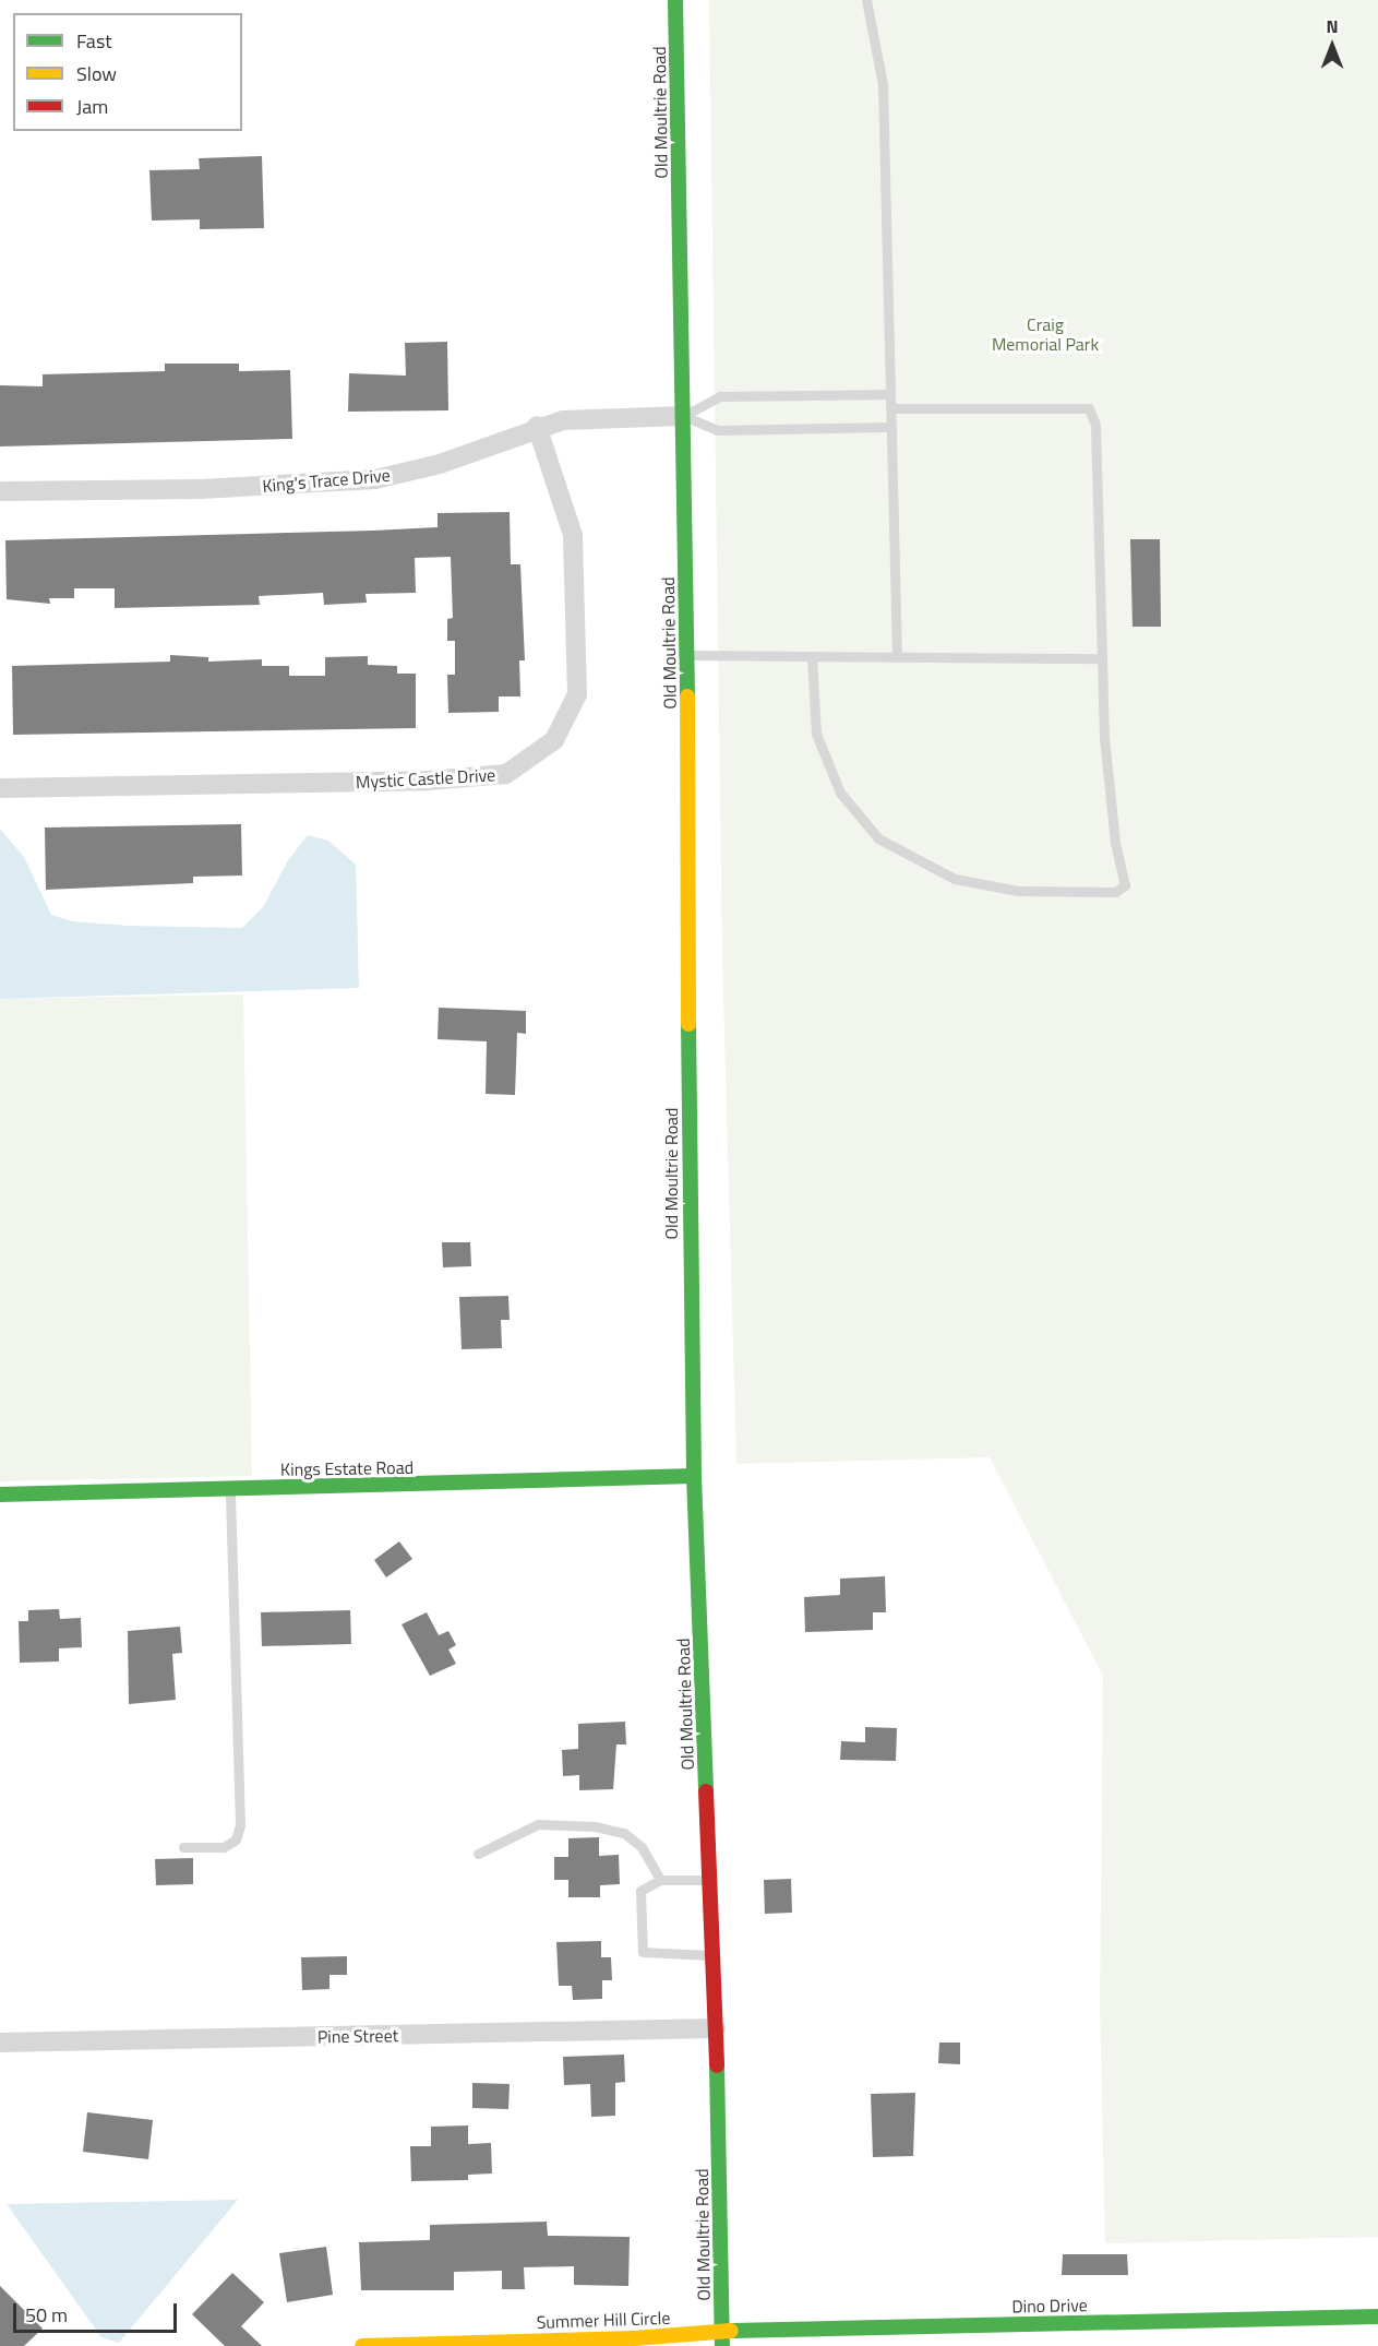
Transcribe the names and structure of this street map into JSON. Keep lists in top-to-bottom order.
{
  "streets": {
    "main road": [
      "Old Moultrie Road",
      "Kings Estate Road",
      "Dino Drive",
      "Summer Hill Circle"
    ],
    "street": ["King's Trace Drive", "Mystic Castle Drive", "Pine Street"]
  },
  "crossings": [
    ["Old Moultrie Road", "King's Trace Drive"],
    ["Old Moultrie Road", "Kings Estate Road"],
    ["Old Moultrie Road", "Pine Street"],
    ["Old Moultrie Road", "Dino Drive"],
    ["Old Moultrie Road", "Summer Hill Circle"],
    ["King's Trace Drive", "Mystic Castle Drive"],
    ["Dino Drive", "Summer Hill Circle"]
  ],
  "parks": ["Craig Memorial Park"],
  "legend": ["Fast", "Slow", "Jam"],
  "scale_bar": "50 m",
  "north": "top"
}
